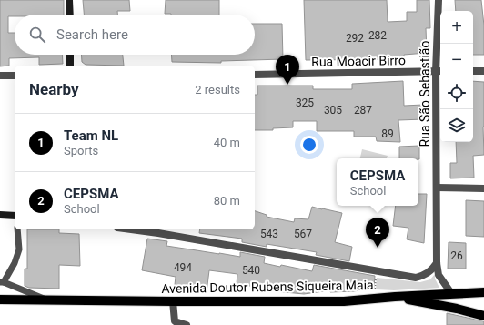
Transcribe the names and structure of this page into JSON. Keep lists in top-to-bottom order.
{
  "streets": {
    "main road": ["Avenida Doutor Rubens Siqueira Maia"],
    "street": ["Rua Moacir Birro", "Rua São Sebastião"]
  },
  "crossings": [
    ["Rua Moacir Birro", "Rua São Sebastião"],
    ["Rua São Sebastião", "Avenida Doutor Rubens Siqueira Maia"]
  ],
  "house_numbers": [
    "282",
    "292",
    "325",
    "305",
    "287",
    "89",
    "543",
    "567",
    "26",
    "494",
    "540"
  ],
  "page": {
    "map_buttons": ["+", "−"],
    "search": "Search here",
    "pins": ["1", "2"],
    "heading": ["Nearby", "2 results"],
    "list": [
      {
        "mark": "1",
        "name": "Team NL",
        "note": "Sports",
        "value": "40 m"
      },
      {
        "mark": "2",
        "name": "CEPSMA",
        "note": "School",
        "value": "80 m"
      }
    ],
    "popup": ["CEPSMA", "School"]
  }
}
